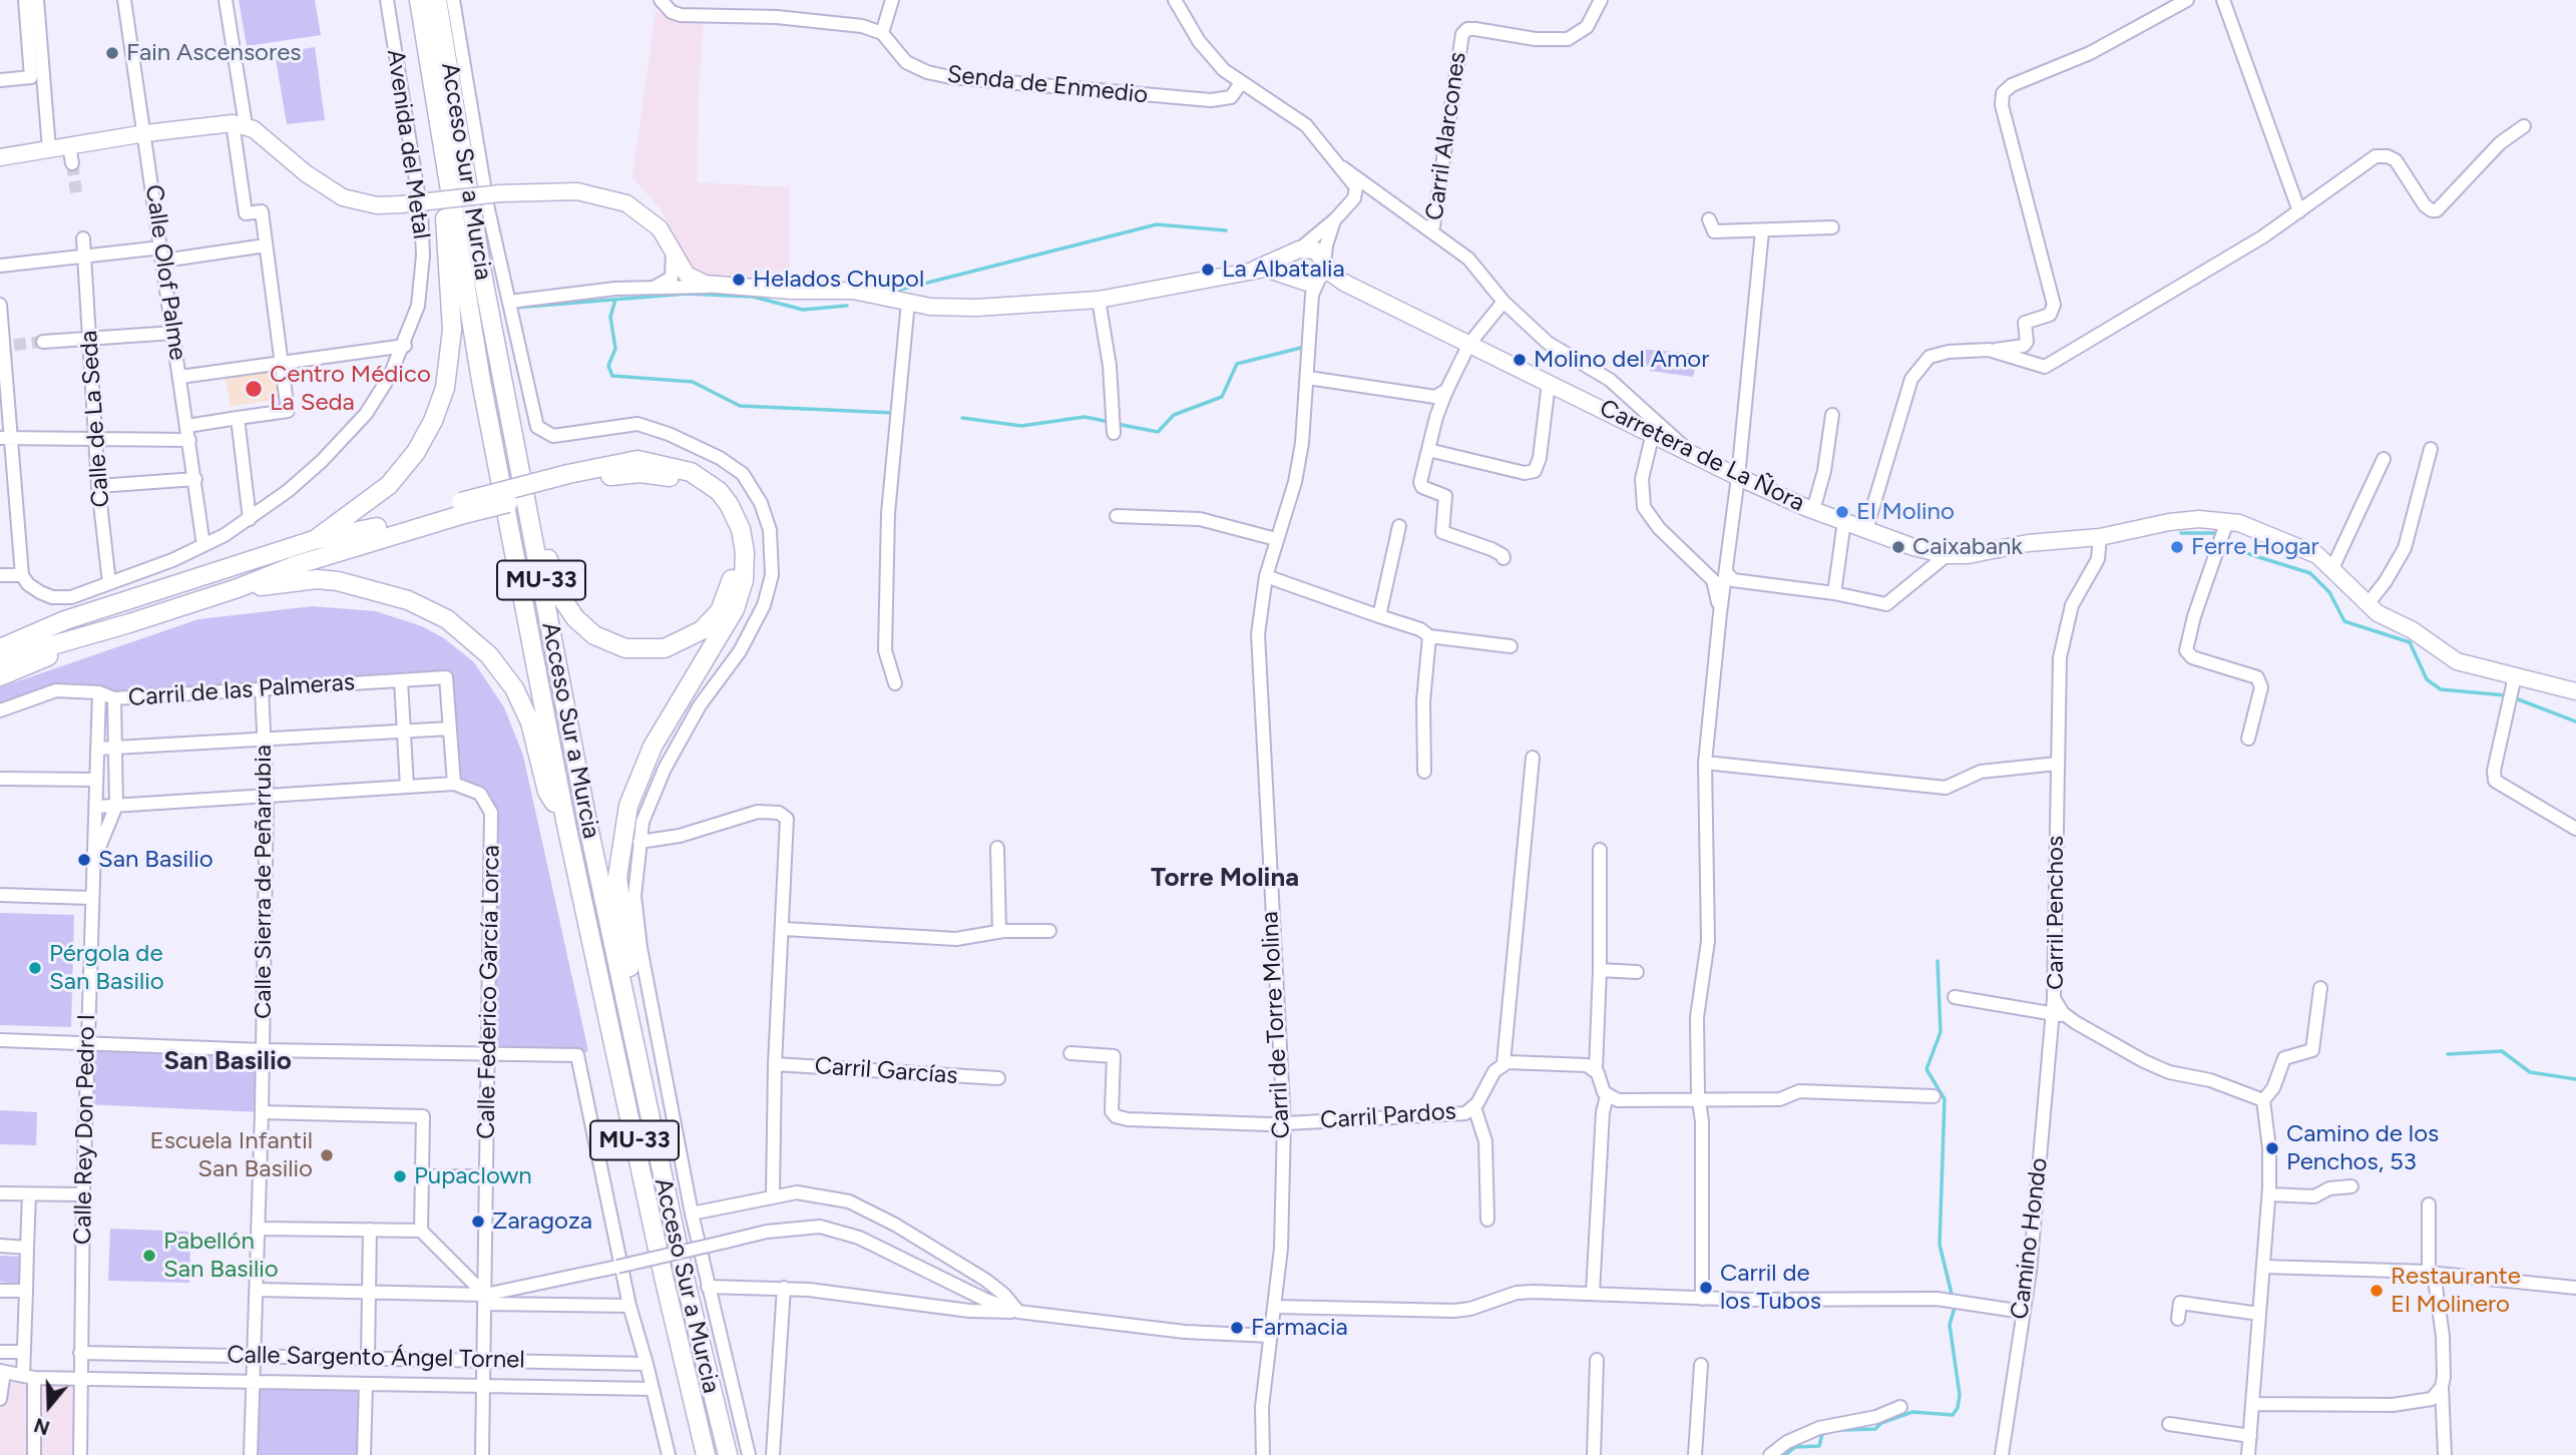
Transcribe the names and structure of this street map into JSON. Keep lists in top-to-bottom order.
{
  "streets": {
    "highway": ["Acceso Sur a Murcia", "MU-33"],
    "main road": ["Carretera de La Ñora"],
    "street": [
      "Senda de Enmedio",
      "Carril Alarcones",
      "Avenida del Metal",
      "Calle Olof Palme",
      "Calle de La Seda",
      "Carril de las Palmeras",
      "Calle Sierra de Peñarrubia",
      "Carril Penchos",
      "Calle Federico García Lorca",
      "Carril de Torre Molina",
      "Carril Garcías",
      "Carril Pardos",
      "Calle Rey Don Pedro I",
      "Camino Hondo",
      "Calle Sargento Ángel Tornel"
    ]
  },
  "crossings": [
    ["Avenida del Metal", "Calle Olof Palme"],
    ["Avenida del Metal", "Calle de La Seda"],
    ["Carretera de La Ñora", "Carril Penchos"],
    ["Carretera de La Ñora", "Carril de Torre Molina"],
    ["Carril de las Palmeras", "Calle Sierra de Peñarrubia"],
    ["Carril de las Palmeras", "Calle Rey Don Pedro I"],
    ["Calle Sierra de Peñarrubia", "Calle Sargento Ángel Tornel"],
    ["Carril Penchos", "Camino Hondo"],
    ["Calle Federico García Lorca", "Calle Sargento Ángel Tornel"],
    ["Carril de Torre Molina", "Carril Pardos"],
    ["Calle Rey Don Pedro I", "Calle Sargento Ángel Tornel"]
  ],
  "districts": ["Torre Molina", "San Basilio"],
  "places": [
    "Fain Ascensores",
    "La Albatalia",
    "Helados Chupol",
    "Molino del Amor",
    "Centro Médico La Seda",
    "El Molino",
    "Caixabank",
    "Ferre Hogar",
    "San Basilio",
    "Pérgola de San Basilio",
    "Camino de los Penchos, 53",
    "Escuela Infantil San Basilio",
    "Pupaclown",
    "Zaragoza",
    "Pabellón San Basilio",
    "Carril de los Tubos",
    "Restaurante El Molinero",
    "Farmacia"
  ],
  "north": "bottom"
}
